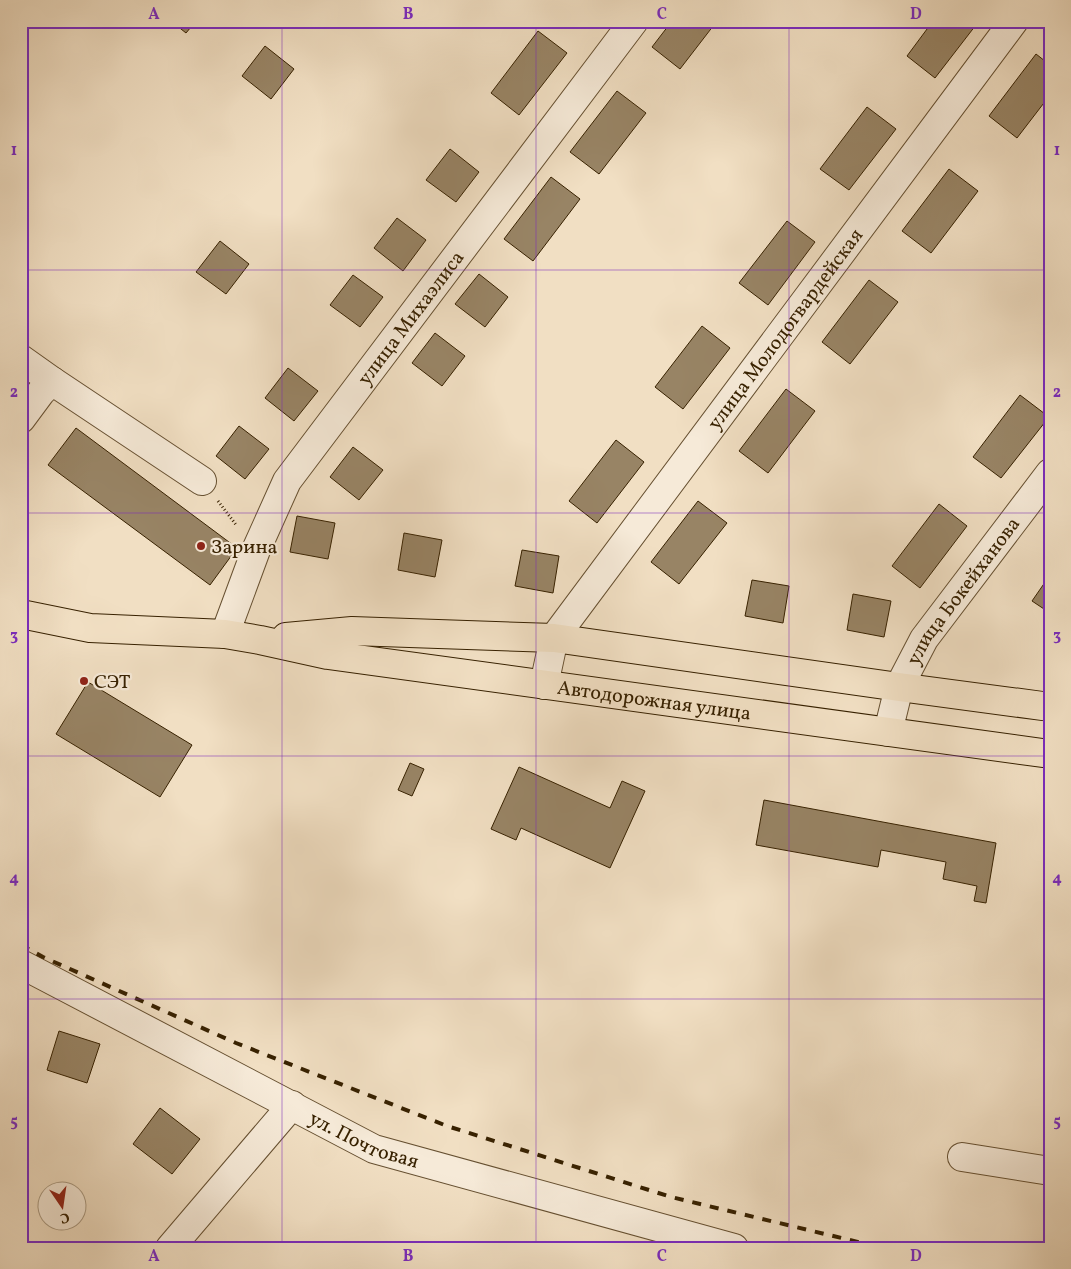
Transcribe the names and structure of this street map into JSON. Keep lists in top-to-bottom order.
{
  "streets": {
    "main road": ["Автодорожная улица"],
    "street": [
      "улица Михаэлиса",
      "улица Молодогвардейская",
      "улица Бокейханова",
      "ул. Почтовая"
    ]
  },
  "crossings": [
    ["улица Михаэлиса", "Автодорожная улица"],
    ["улица Молодогвардейская", "Автодорожная улица"],
    ["улица Бокейханова", "Автодорожная улица"]
  ],
  "places": ["Зарина", "СЭТ"],
  "north": "bottom",
  "grid": {
    "columns": [
      "A",
      "B",
      "C",
      "D"
    ],
    "rows": [
      "1",
      "2",
      "3",
      "4",
      "5"
    ]
  }
}
